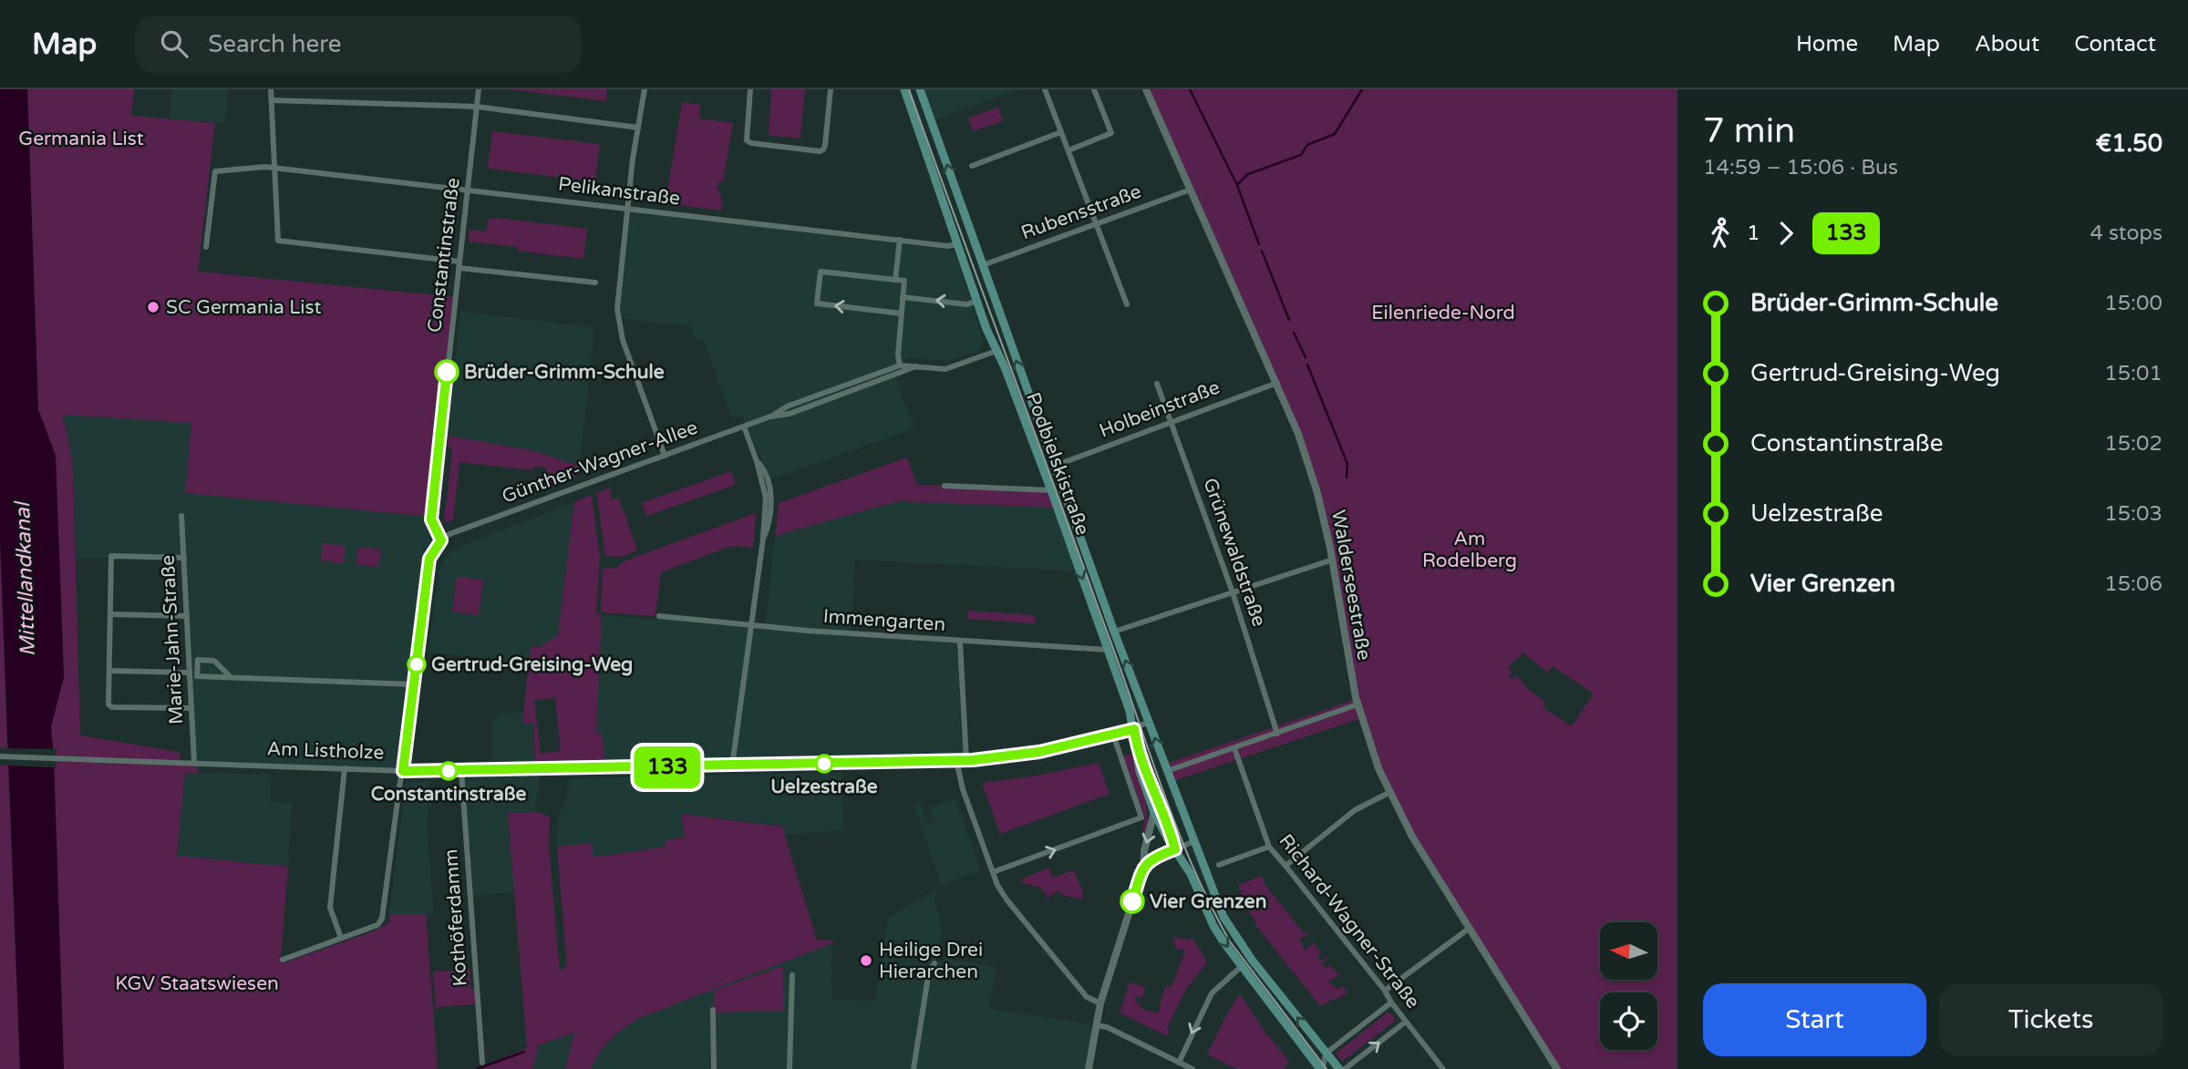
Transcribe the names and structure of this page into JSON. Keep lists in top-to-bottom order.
{
  "streets": {
    "main road": ["Podbielskistraße"],
    "street": [
      "Pelikanstraße",
      "Rubensstraße",
      "Constantinstraße",
      "Holbeinstraße",
      "Günther-Wagner-Allee",
      "Grünewaldstraße",
      "Walderseestraße",
      "Immengarten",
      "Marie-Jahn-Straße",
      "Am Listholze",
      "Kothöferdamm",
      "Richard-Wagner-Straße"
    ]
  },
  "crossings": [
    ["Pelikanstraße", "Constantinstraße"],
    ["Pelikanstraße", "Podbielskistraße"],
    ["Rubensstraße", "Podbielskistraße"],
    ["Rubensstraße", "Walderseestraße"],
    ["Constantinstraße", "Günther-Wagner-Allee"],
    ["Holbeinstraße", "Podbielskistraße"],
    ["Holbeinstraße", "Grünewaldstraße"],
    ["Holbeinstraße", "Walderseestraße"],
    ["Günther-Wagner-Allee", "Podbielskistraße"],
    ["Podbielskistraße", "Immengarten"],
    ["Podbielskistraße", "Am Listholze"],
    ["Marie-Jahn-Straße", "Am Listholze"],
    ["Am Listholze", "Kothöferdamm"]
  ],
  "water": ["Mittellandkanal"],
  "parks": [
    "Germania List",
    "Eilenriede-Nord",
    "Am Rodelberg",
    "KGV Staatswiesen"
  ],
  "places": [
    "SC Germania List",
    "Brüder-Grimm-Schule",
    "Gertrud-Greising-Weg",
    "Uelzestraße",
    "Constantinstraße",
    "Vier Grenzen",
    "Heilige Drei Hierarchen"
  ],
  "lines": ["bus line 133"],
  "north": "left",
  "page": {
    "header": "Map",
    "search": "Search here",
    "nav": [
      "Home",
      "Map",
      "About",
      "Contact"
    ],
    "on_map": "133",
    "heading": ["7 min", "14:59 – 15:06 · Bus", "€1.50"],
    "legs": ["1", "133", "4 stops"],
    "list": [
      {
        "name": "Brüder-Grimm-Schule",
        "value": "15:00"
      },
      {
        "name": "Gertrud-Greising-Weg",
        "value": "15:01"
      },
      {
        "name": "Constantinstraße",
        "value": "15:02"
      },
      {
        "name": "Uelzestraße",
        "value": "15:03"
      },
      {
        "name": "Vier Grenzen",
        "value": "15:06"
      }
    ],
    "buttons": ["Start", "Tickets"]
  }
}
